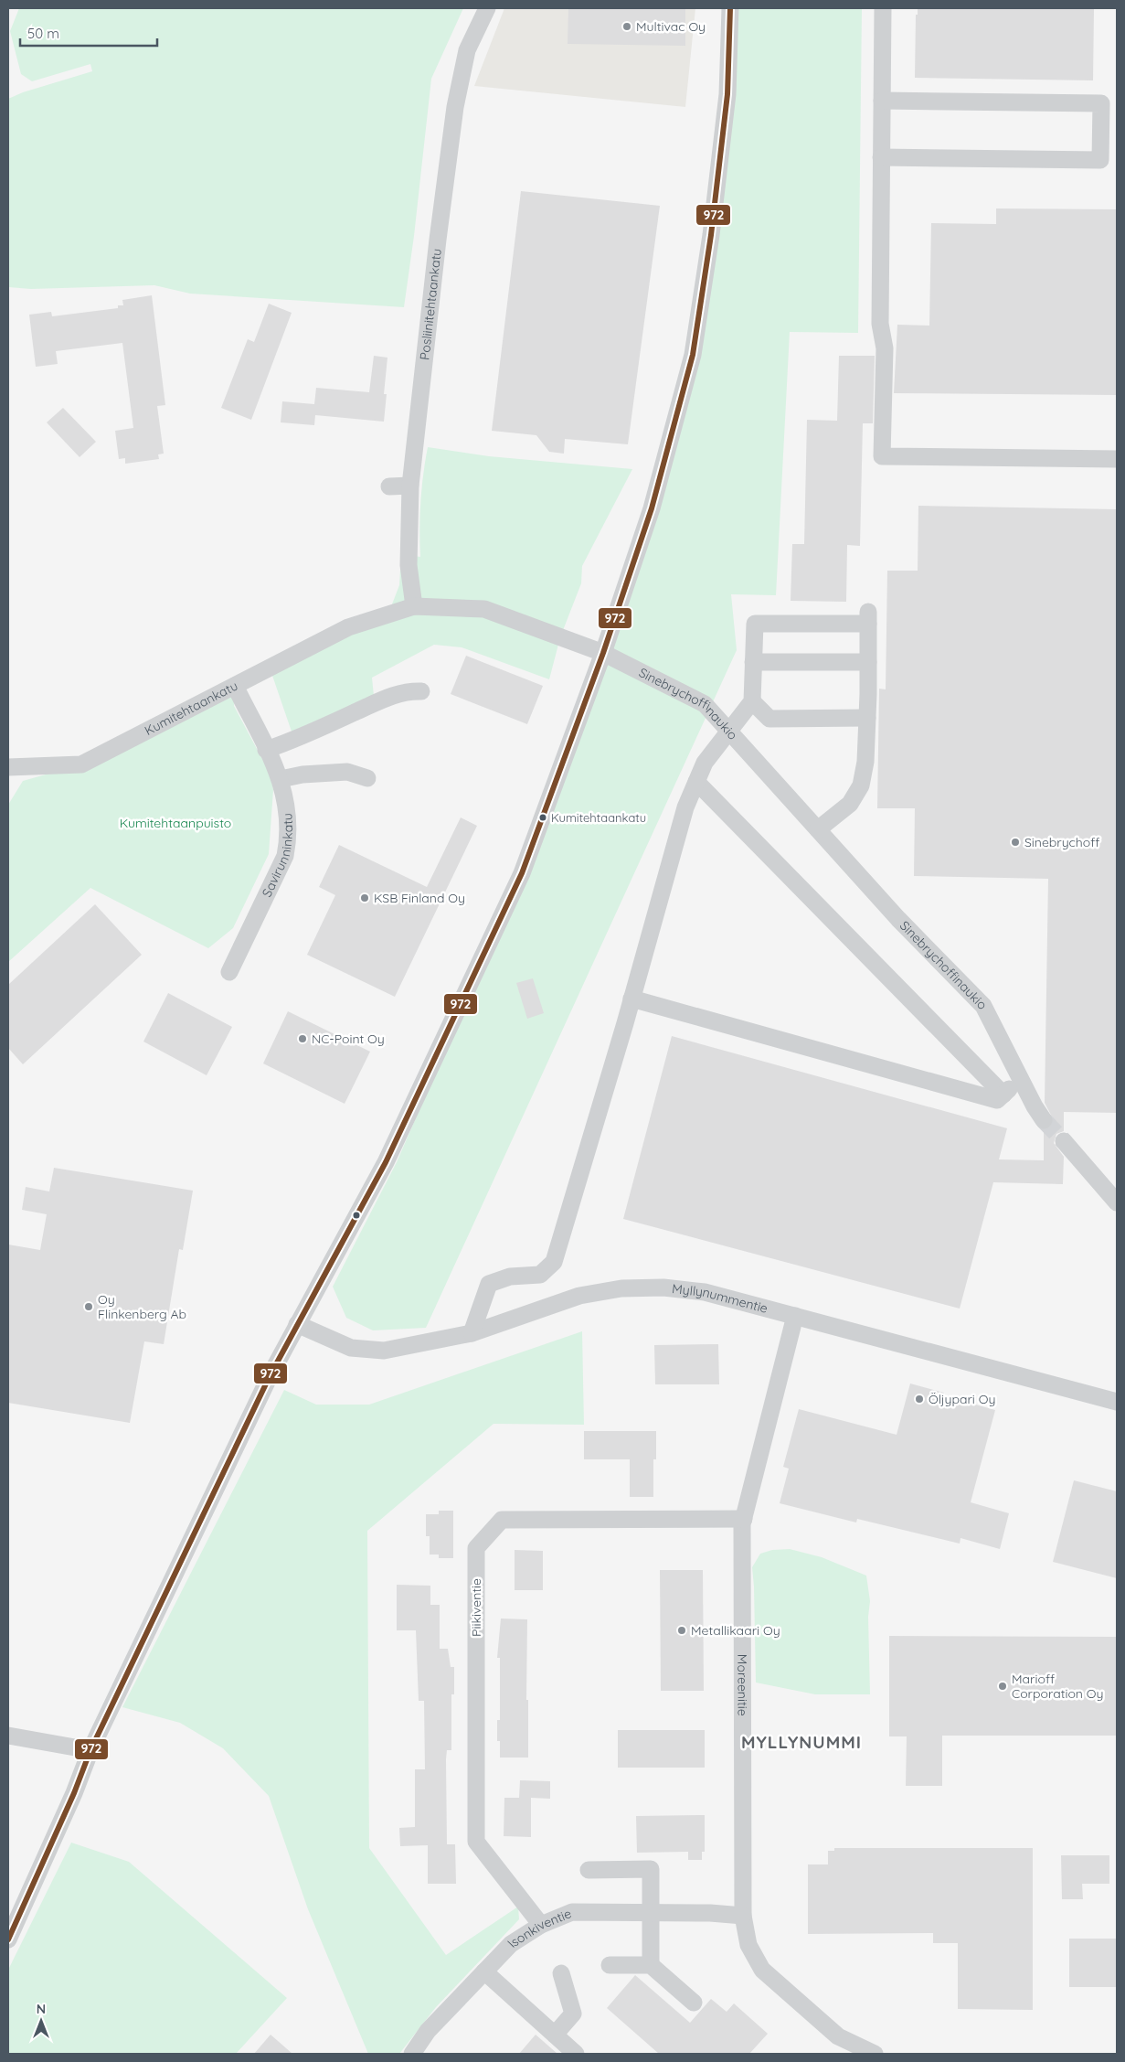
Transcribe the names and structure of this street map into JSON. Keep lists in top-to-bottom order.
{
  "streets": {
    "street": [
      "Posliinitehtaankatu",
      "Sinebrychoffinaukio",
      "Kumitehtaankatu",
      "Savirunninkatu",
      "Myllynummentie",
      "Piikiventie",
      "Moreenitie",
      "Isonkiventie"
    ]
  },
  "crossings": [
    ["Posliinitehtaankatu", "Kumitehtaankatu"],
    ["Sinebrychoffinaukio", "Kumitehtaankatu"],
    ["Kumitehtaankatu", "Savirunninkatu"],
    ["Myllynummentie", "Moreenitie"],
    ["Piikiventie", "Moreenitie"],
    ["Piikiventie", "Isonkiventie"],
    ["Moreenitie", "Isonkiventie"]
  ],
  "districts": ["MYLLYNUMMI"],
  "parks": ["Kumitehtaanpuisto"],
  "places": [
    "Multivac Oy",
    "Kumitehtaankatu",
    "Sinebrychoff",
    "KSB Finland Oy",
    "NC-Point Oy",
    "Oy Flinkenberg Ab",
    "Öljypari Oy",
    "Metallikaari Oy",
    "Marioff Corporation Oy"
  ],
  "lines": ["transit line 972"],
  "scale_bar": "50 m",
  "north": "top"
}
